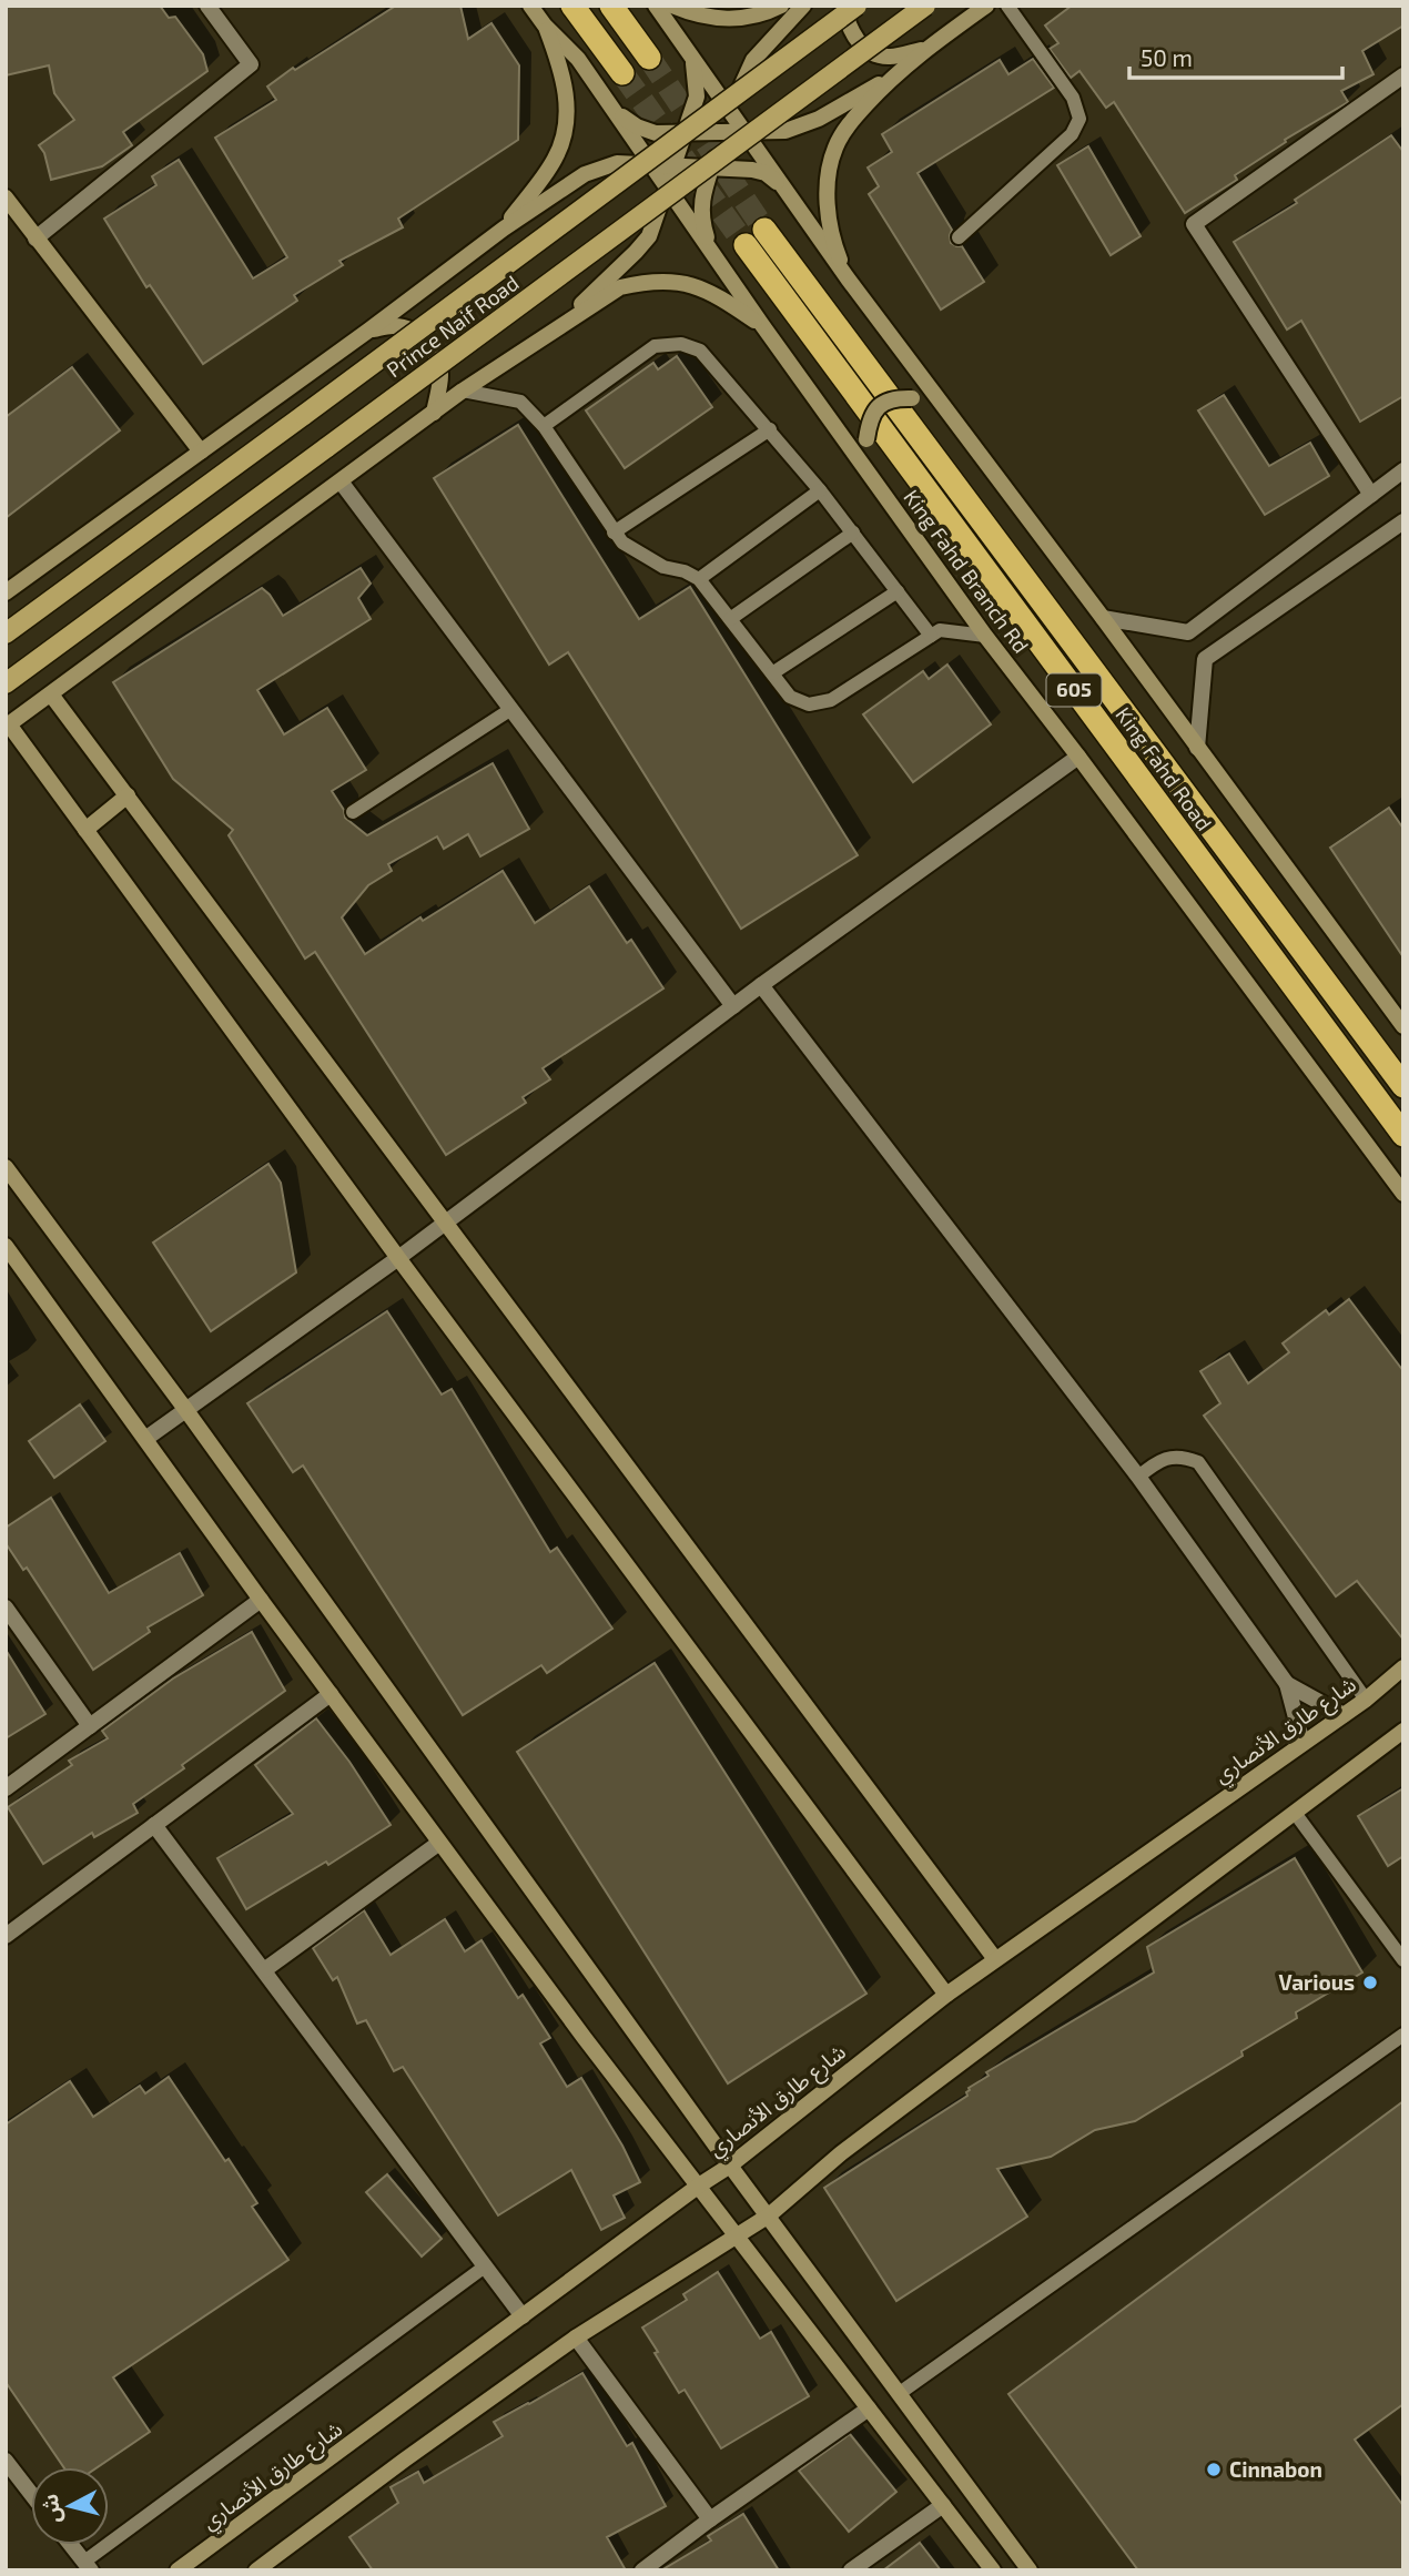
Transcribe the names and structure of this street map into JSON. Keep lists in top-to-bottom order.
{
  "streets": {
    "highway": ["605", "King Fahd Road"],
    "main road": ["Prince Naif Road"],
    "street": ["King Fahd Branch Rd", "شارع طارق الأنصاري"]
  },
  "places": ["Various", "Cinnabon"],
  "scale_bar": "50 m",
  "north": "left"
}
